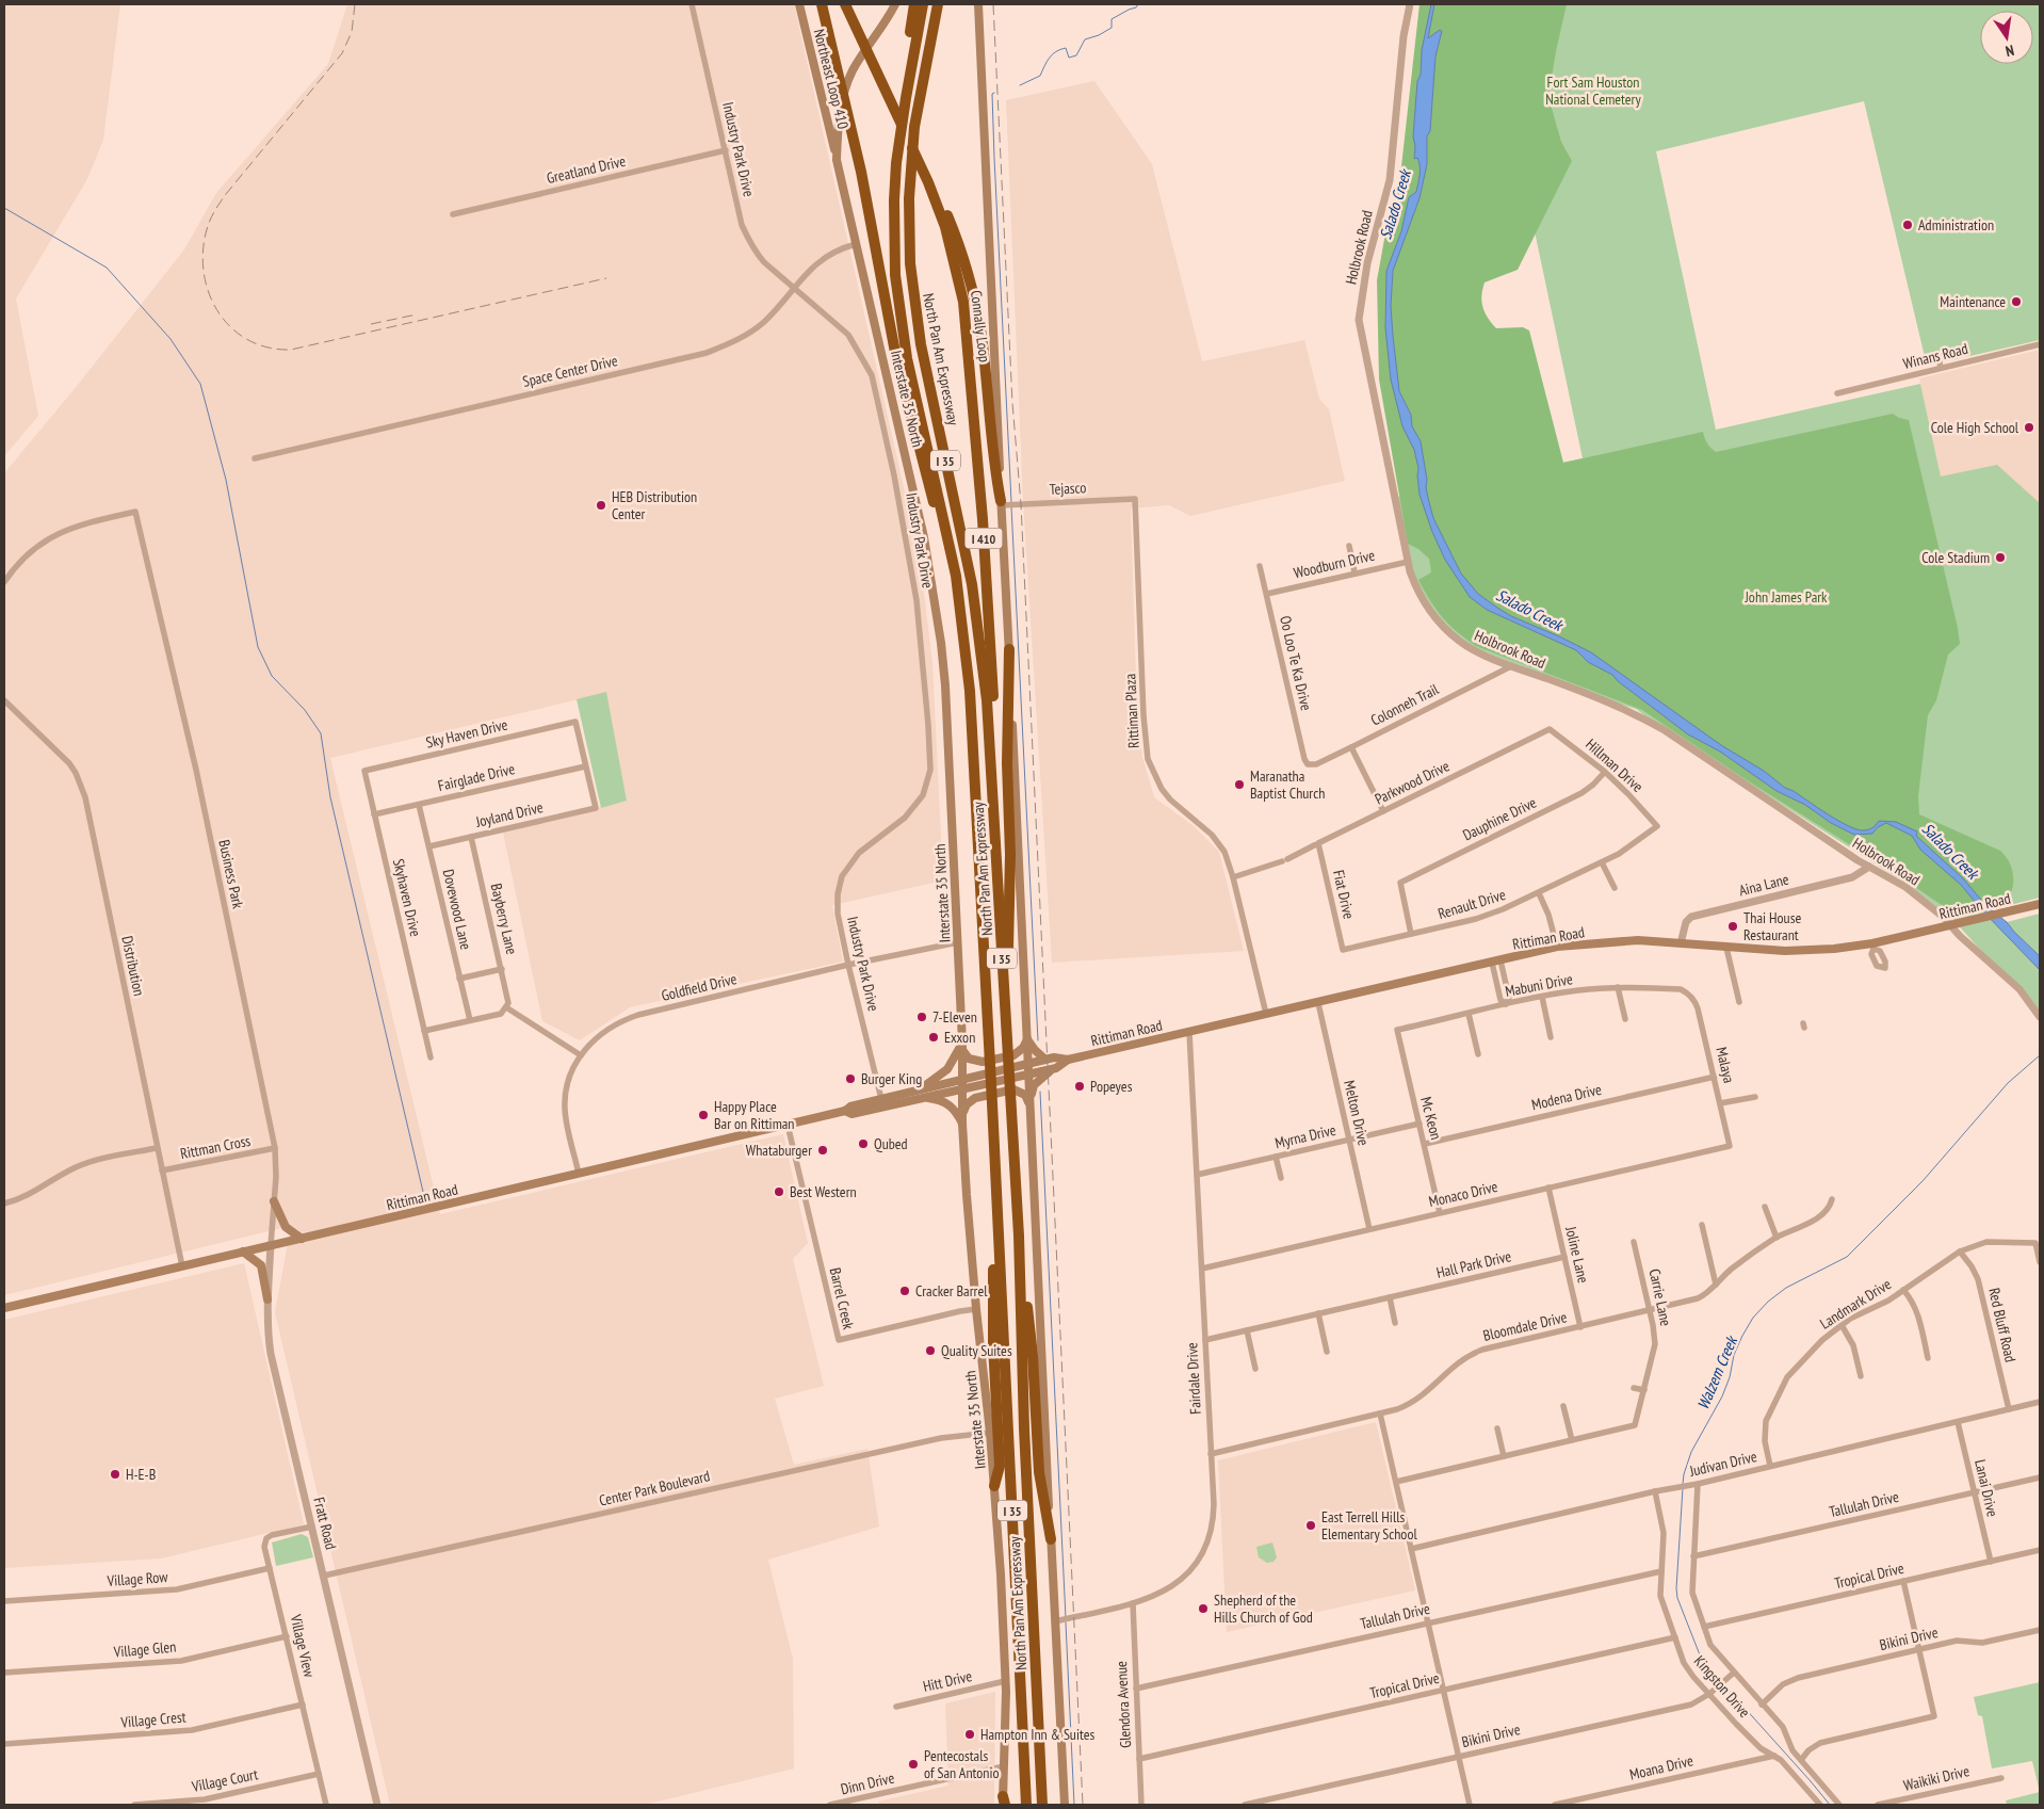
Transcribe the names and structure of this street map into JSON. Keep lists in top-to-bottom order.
{
  "streets": {
    "highway": [
      "Connally Loop",
      "North Pan Am Expressway",
      "I 35",
      "I 410"
    ],
    "main road": ["Northeast Loop 410", "Interstate 35 North", "Rittiman Road"],
    "street": [
      "Industry Park Drive",
      "Greatland Drive",
      "Holbrook Road",
      "Winans Road",
      "Space Center Drive",
      "Tejasco",
      "Woodburn Drive",
      "Oo Loo Te Ka Drive",
      "Colonneh Trail",
      "Rittiman Plaza",
      "Sky Haven Drive",
      "Hillman Drive",
      "Fairglade Drive",
      "Parkwood Drive",
      "Joyland Drive",
      "Dauphine Drive",
      "Business Park",
      "Aina Lane",
      "Fiat Drive",
      "Skyhaven Drive",
      "Renault Drive",
      "Dovewood Lane",
      "Bayberry Lane",
      "Distribution",
      "Mabuni Drive",
      "Goldfield Drive",
      "Malaya",
      "Modena Drive",
      "Melton Drive",
      "Mc Keon",
      "Myrna Drive",
      "Rittman Cross",
      "Monaco Drive",
      "Joline Lane",
      "Hall Park Drive",
      "Carrie Lane",
      "Barrel Creek",
      "Landmark Drive",
      "Red Bluff Road",
      "Bloomdale Drive",
      "Fairdale Drive",
      "Judivan Drive",
      "Center Park Boulevard",
      "Lanai Drive",
      "Tallulah Drive",
      "Fratt Road",
      "Tropical Drive",
      "Village Row",
      "Bikini Drive",
      "Village View",
      "Village Glen",
      "Hitt Drive",
      "Kingston Drive",
      "Glendora Avenue",
      "Village Crest",
      "Moana Drive",
      "Waikiki Drive",
      "Village Court",
      "Dinn Drive"
    ]
  },
  "crossings": [
    ["Northeast Loop 410", "Interstate 35 North"],
    ["Industry Park Drive", "Greatland Drive"],
    ["Industry Park Drive", "Space Center Drive"],
    ["Industry Park Drive", "Rittiman Road"],
    ["Industry Park Drive", "Goldfield Drive"],
    ["Holbrook Road", "Woodburn Drive"],
    ["Holbrook Road", "Colonneh Trail"],
    ["Holbrook Road", "Aina Lane"],
    ["Connally Loop", "North Pan Am Expressway"],
    ["North Pan Am Expressway", "I 410"],
    ["Space Center Drive", "Interstate 35 North"],
    ["Interstate 35 North", "Rittiman Road"],
    ["Interstate 35 North", "Goldfield Drive"],
    ["Interstate 35 North", "Barrel Creek"],
    ["Interstate 35 North", "Center Park Boulevard"],
    ["Interstate 35 North", "Hitt Drive"],
    ["Interstate 35 North", "Dinn Drive"],
    ["Tejasco", "Rittiman Plaza"],
    ["Woodburn Drive", "Oo Loo Te Ka Drive"],
    ["Oo Loo Te Ka Drive", "Colonneh Trail"],
    ["Rittiman Plaza", "Parkwood Drive"],
    ["Rittiman Plaza", "Rittiman Road"],
    ["Sky Haven Drive", "Fairglade Drive"],
    ["Sky Haven Drive", "Joyland Drive"],
    ["Sky Haven Drive", "Skyhaven Drive"],
    ["Hillman Drive", "Parkwood Drive"],
    ["Hillman Drive", "Dauphine Drive"],
    ["Hillman Drive", "Renault Drive"],
    ["Fairglade Drive", "Joyland Drive"],
    ["Fairglade Drive", "Skyhaven Drive"],
    ["Fairglade Drive", "Dovewood Lane"],
    ["Parkwood Drive", "Fiat Drive"],
    ["Joyland Drive", "Dovewood Lane"],
    ["Joyland Drive", "Bayberry Lane"],
    ["Dauphine Drive", "Renault Drive"],
    ["Business Park", "Rittiman Road"],
    ["Business Park", "Rittman Cross"],
    ["Business Park", "Fratt Road"],
    ["Aina Lane", "Rittiman Road"],
    ["Fiat Drive", "Renault Drive"],
    ["Rittiman Road", "Distribution"],
    ["Rittiman Road", "Goldfield Drive"],
    ["Rittiman Road", "Melton Drive"],
    ["Rittiman Road", "Barrel Creek"],
    ["Rittiman Road", "Fairdale Drive"],
    ["Rittiman Road", "Fratt Road"],
    ["Distribution", "Rittman Cross"],
    ["Mabuni Drive", "Malaya"],
    ["Mabuni Drive", "Mc Keon"],
    ["Malaya", "Modena Drive"],
    ["Malaya", "Monaco Drive"],
    ["Modena Drive", "Mc Keon"],
    ["Melton Drive", "Myrna Drive"],
    ["Melton Drive", "Monaco Drive"],
    ["Mc Keon", "Myrna Drive"],
    ["Mc Keon", "Monaco Drive"],
    ["Myrna Drive", "Fairdale Drive"],
    ["Monaco Drive", "Joline Lane"],
    ["Monaco Drive", "Fairdale Drive"],
    ["Joline Lane", "Hall Park Drive"],
    ["Joline Lane", "Bloomdale Drive"],
    ["Hall Park Drive", "Fairdale Drive"],
    ["Carrie Lane", "Bloomdale Drive"],
    ["Landmark Drive", "Red Bluff Road"],
    ["Landmark Drive", "Judivan Drive"],
    ["Red Bluff Road", "Judivan Drive"],
    ["Bloomdale Drive", "Fairdale Drive"],
    ["Fairdale Drive", "Glendora Avenue"],
    ["Judivan Drive", "Lanai Drive"],
    ["Judivan Drive", "Kingston Drive"],
    ["Center Park Boulevard", "Fratt Road"],
    ["Lanai Drive", "Tallulah Drive"],
    ["Lanai Drive", "Tropical Drive"],
    ["Tallulah Drive", "Kingston Drive"],
    ["Tallulah Drive", "Glendora Avenue"],
    ["Fratt Road", "Village View"],
    ["Tropical Drive", "Kingston Drive"],
    ["Tropical Drive", "Glendora Avenue"],
    ["Village Row", "Village View"],
    ["Bikini Drive", "Kingston Drive"],
    ["Village View", "Village Glen"],
    ["Village View", "Village Crest"],
    ["Village View", "Village Court"],
    ["Kingston Drive", "Moana Drive"]
  ],
  "water": ["Salado Creek", "Walzem Creek"],
  "parks": ["Fort Sam Houston National Cemetery", "John James Park"],
  "places": [
    "Administration",
    "Maintenance",
    "Cole High School",
    "HEB Distribution Center",
    "Cole Stadium",
    "Maranatha Baptist Church",
    "Thai House Restaurant",
    "7-Eleven",
    "Exxon",
    "Burger King",
    "Popeyes",
    "Happy Place Bar on Rittiman",
    "Qubed",
    "Whataburger",
    "Best Western",
    "Cracker Barrel",
    "Quality Suites",
    "H-E-B",
    "East Terrell Hills Elementary School",
    "Shepherd of the Hills Church of God",
    "Hampton Inn & Suites",
    "Pentecostals of San Antonio"
  ],
  "north": "bottom"
}
